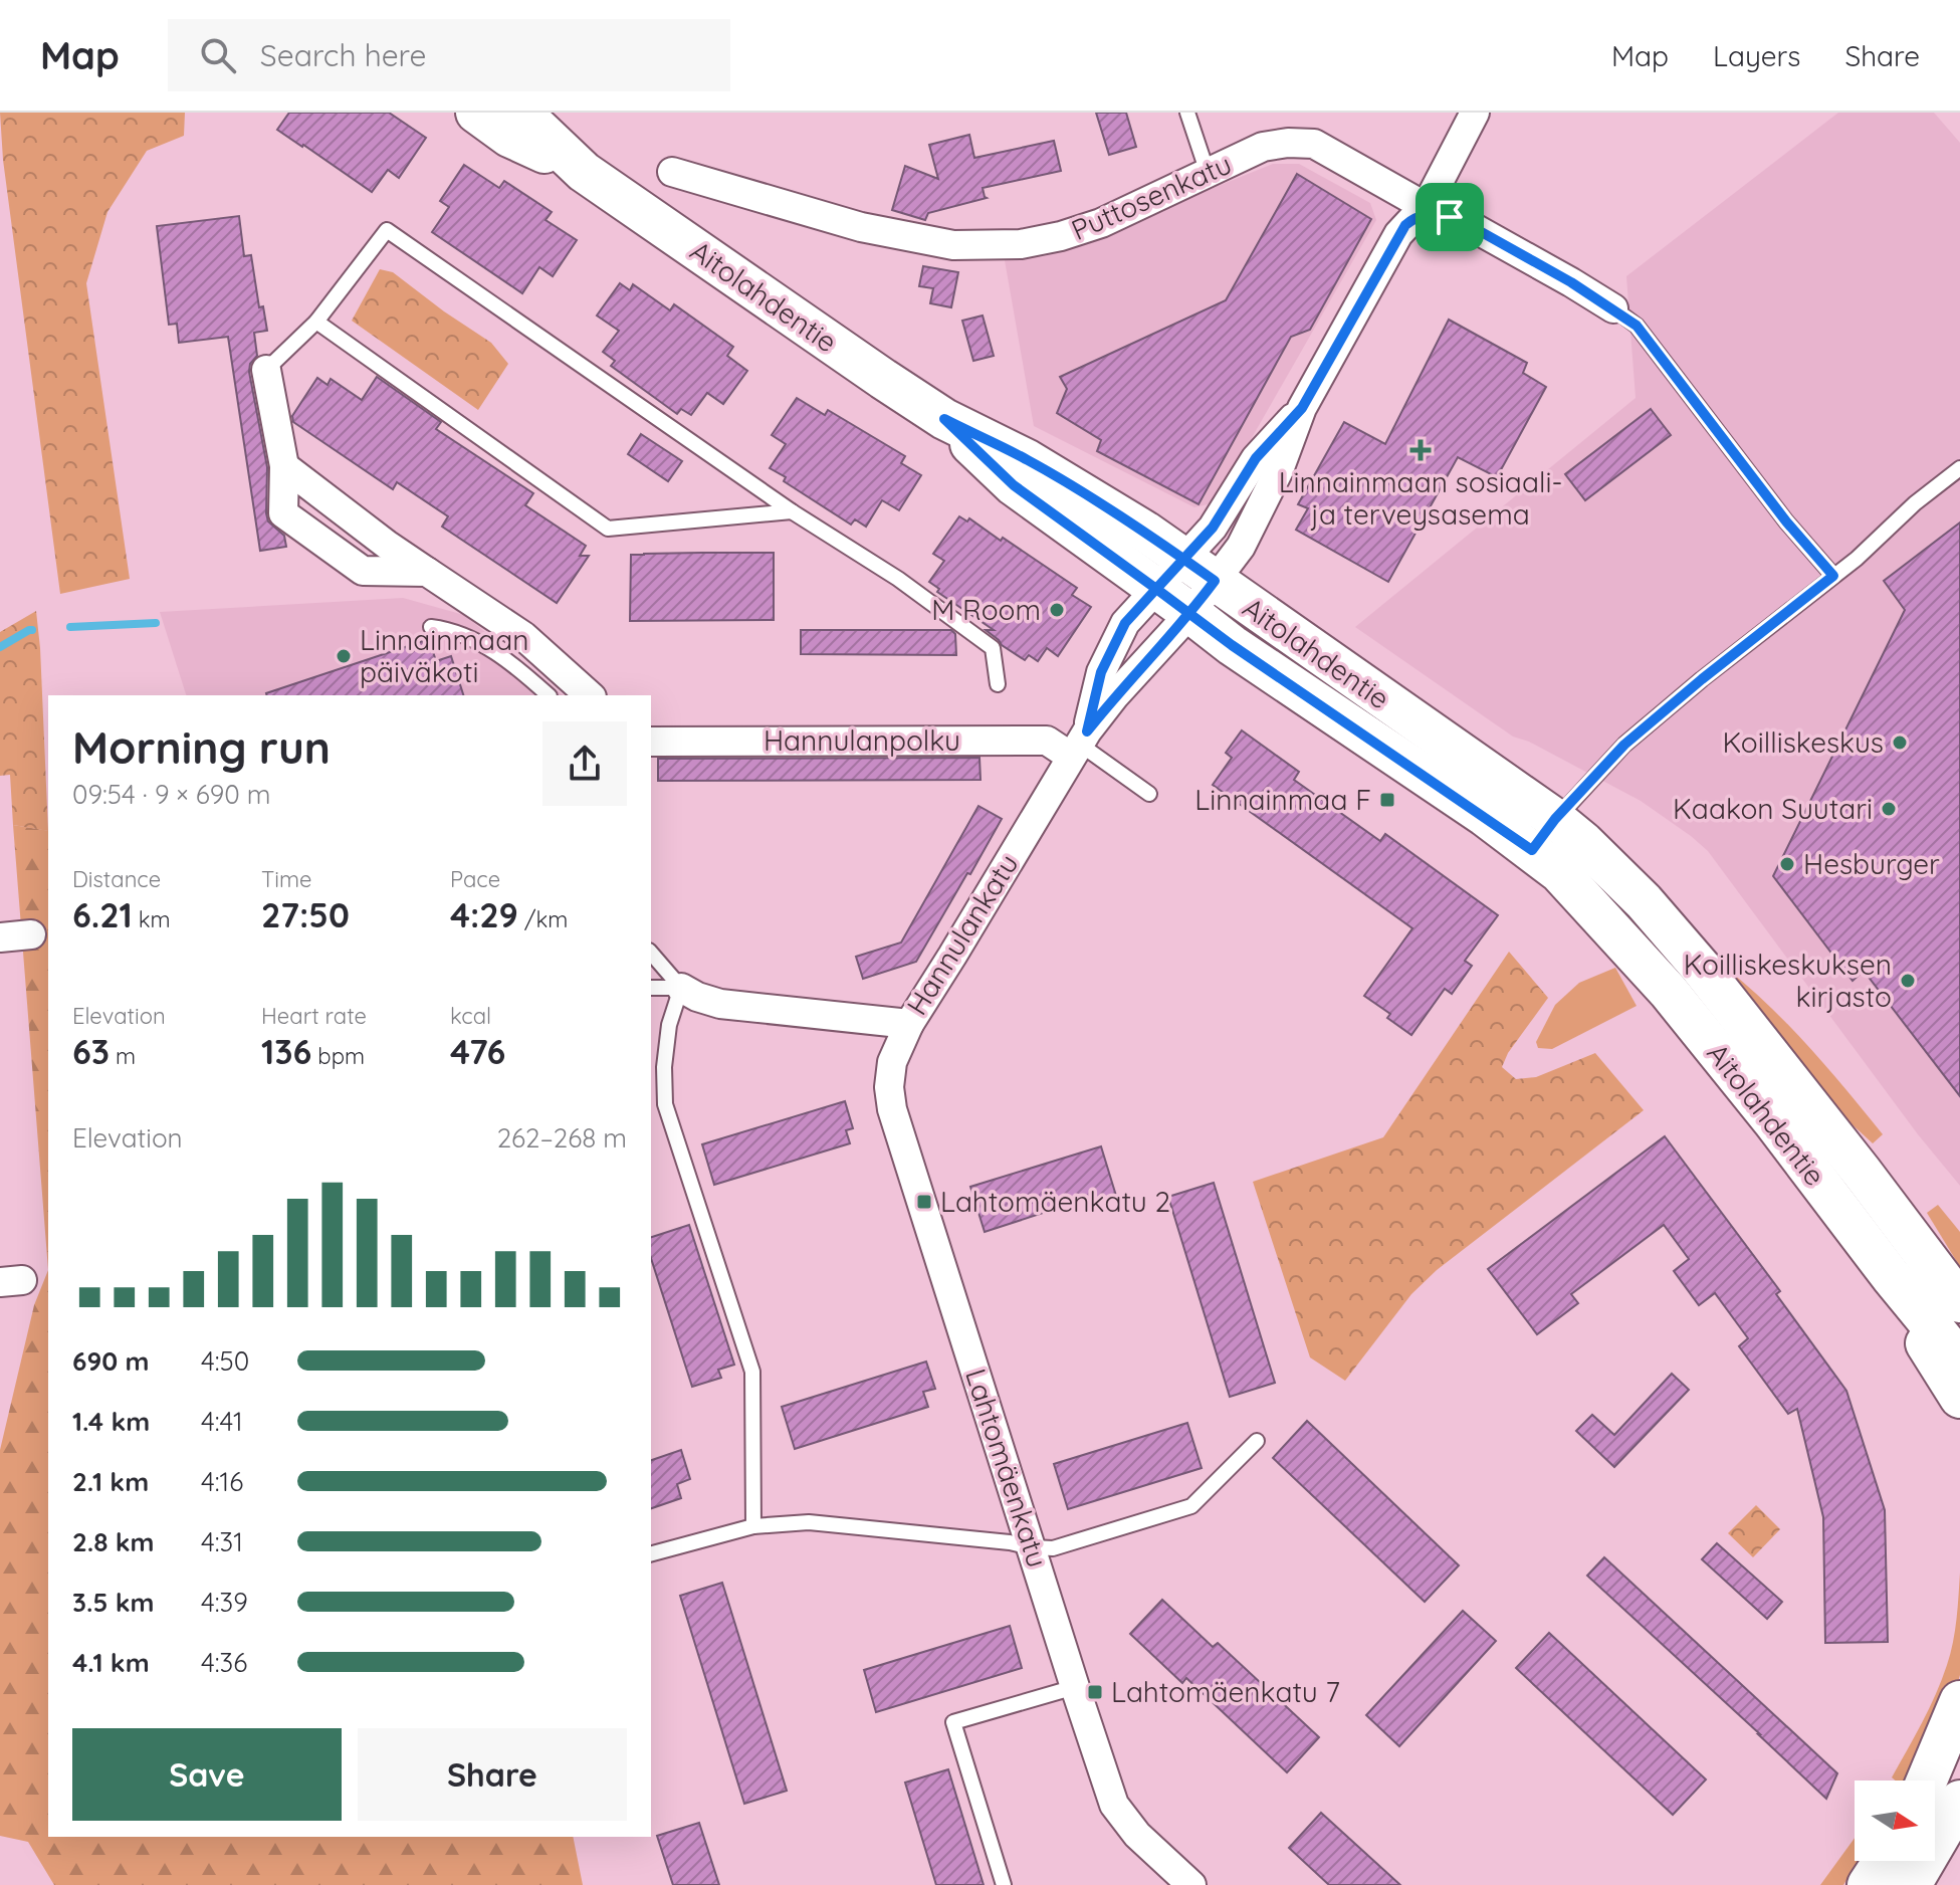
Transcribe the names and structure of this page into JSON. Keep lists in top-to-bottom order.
{
  "streets": {
    "main road": ["Aitolahdentie"],
    "street": [
      "Puttosenkatu",
      "Hannulanpolku",
      "Hannulankatu",
      "Lahtomäenkatu"
    ]
  },
  "crossings": [
    ["Aitolahdentie", "Hannulankatu"],
    ["Hannulanpolku", "Hannulankatu"],
    ["Hannulankatu", "Lahtomäenkatu"]
  ],
  "places": {
    "health": ["Linnainmaan sosiaali- ja terveysasema"],
    "other": [
      "M Room",
      "Linnainmaan päiväkoti",
      "Koilliskeskus",
      "Kaakon Suutari",
      "Hesburger",
      "Koilliskeskuksen kirjasto"
    ],
    "transit": ["Linnainmaa F", "Lahtomäenkatu 2", "Lahtomäenkatu 7"]
  },
  "north": "right",
  "page": {
    "header": "Map",
    "search": "Search here",
    "nav": ["Map", "Layers", "Share"],
    "heading": ["Morning run", "09:54 · 9 × 690 m"],
    "stats": [
      ["Distance", "6.21 km"],
      ["Time", "27:50"],
      ["Pace", "4:29 /km"],
      ["Elevation", "63 m"],
      ["Heart rate", "136 bpm"],
      ["kcal", "476"]
    ],
    "chart": ["Elevation", "262–268 m"],
    "list": [
      {
        "name": "690 m",
        "note": "4:50"
      },
      {
        "name": "1.4 km",
        "note": "4:41"
      },
      {
        "name": "2.1 km",
        "note": "4:16"
      },
      {
        "name": "2.8 km",
        "note": "4:31"
      },
      {
        "name": "3.5 km",
        "note": "4:39"
      },
      {
        "name": "4.1 km",
        "note": "4:36"
      }
    ],
    "buttons": ["Save", "Share"]
  }
}
